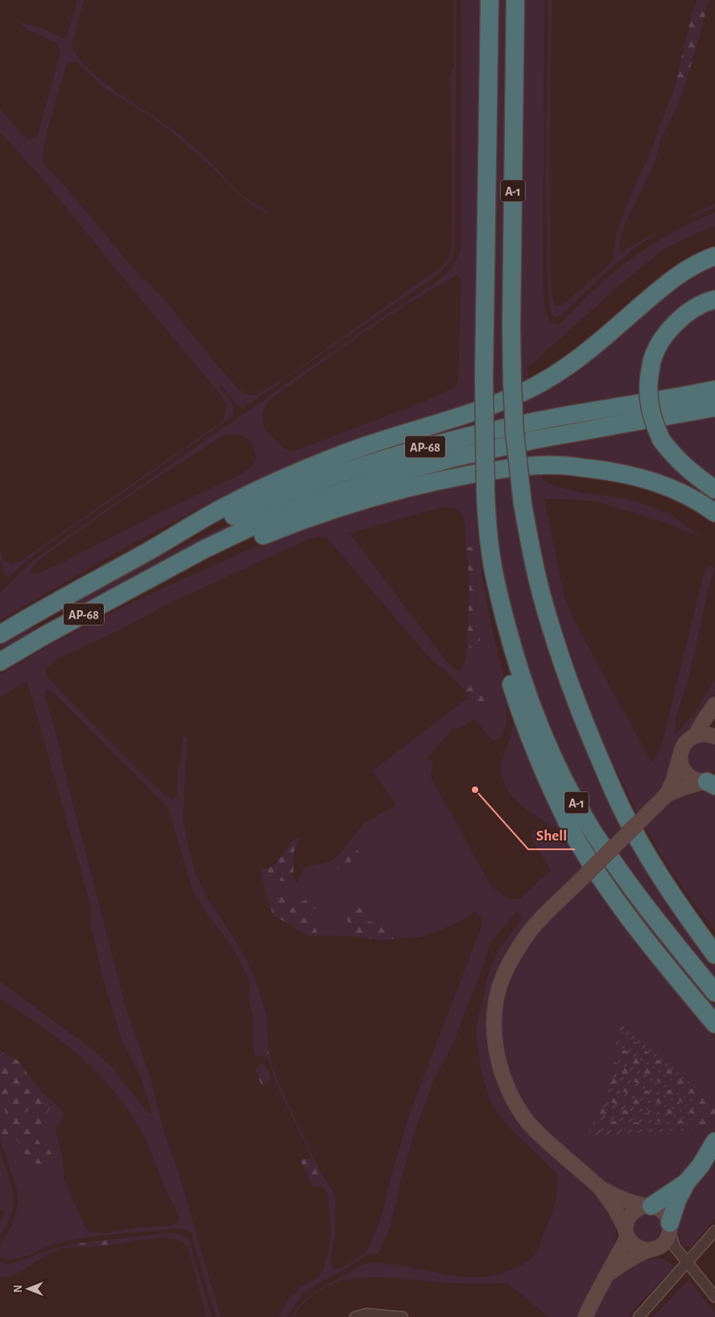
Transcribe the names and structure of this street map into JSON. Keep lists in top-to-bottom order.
{
  "streets": {
    "highway": ["A-1", "AP-68"]
  },
  "places": ["Shell"],
  "north": "left"
}
